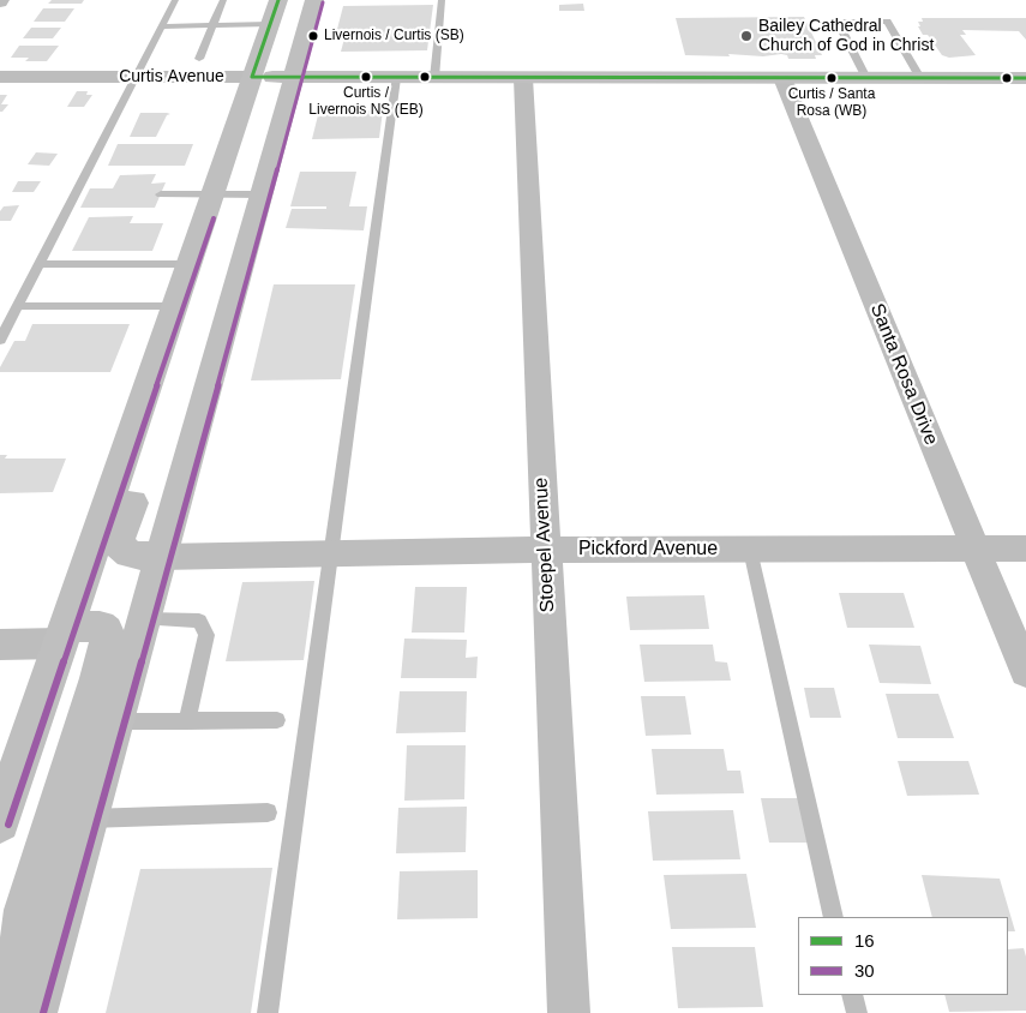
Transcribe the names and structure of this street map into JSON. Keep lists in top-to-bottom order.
{
  "streets": {
    "street": [
      "Curtis Avenue",
      "Santa Rosa Drive",
      "Stoepel Avenue",
      "Pickford Avenue"
    ]
  },
  "crossings": [
    ["Curtis Avenue", "Santa Rosa Drive"],
    ["Curtis Avenue", "Stoepel Avenue"],
    ["Santa Rosa Drive", "Pickford Avenue"],
    ["Stoepel Avenue", "Pickford Avenue"]
  ],
  "places": [
    "Livernois / Curtis (SB)",
    "Bailey Cathedral Church of God in Christ",
    "Curtis / Livernois NS (EB)",
    "Curtis / Santa Rosa (WB)"
  ],
  "lines": ["transit line 16", "transit line 30"],
  "legend": ["16", "30"]
}
